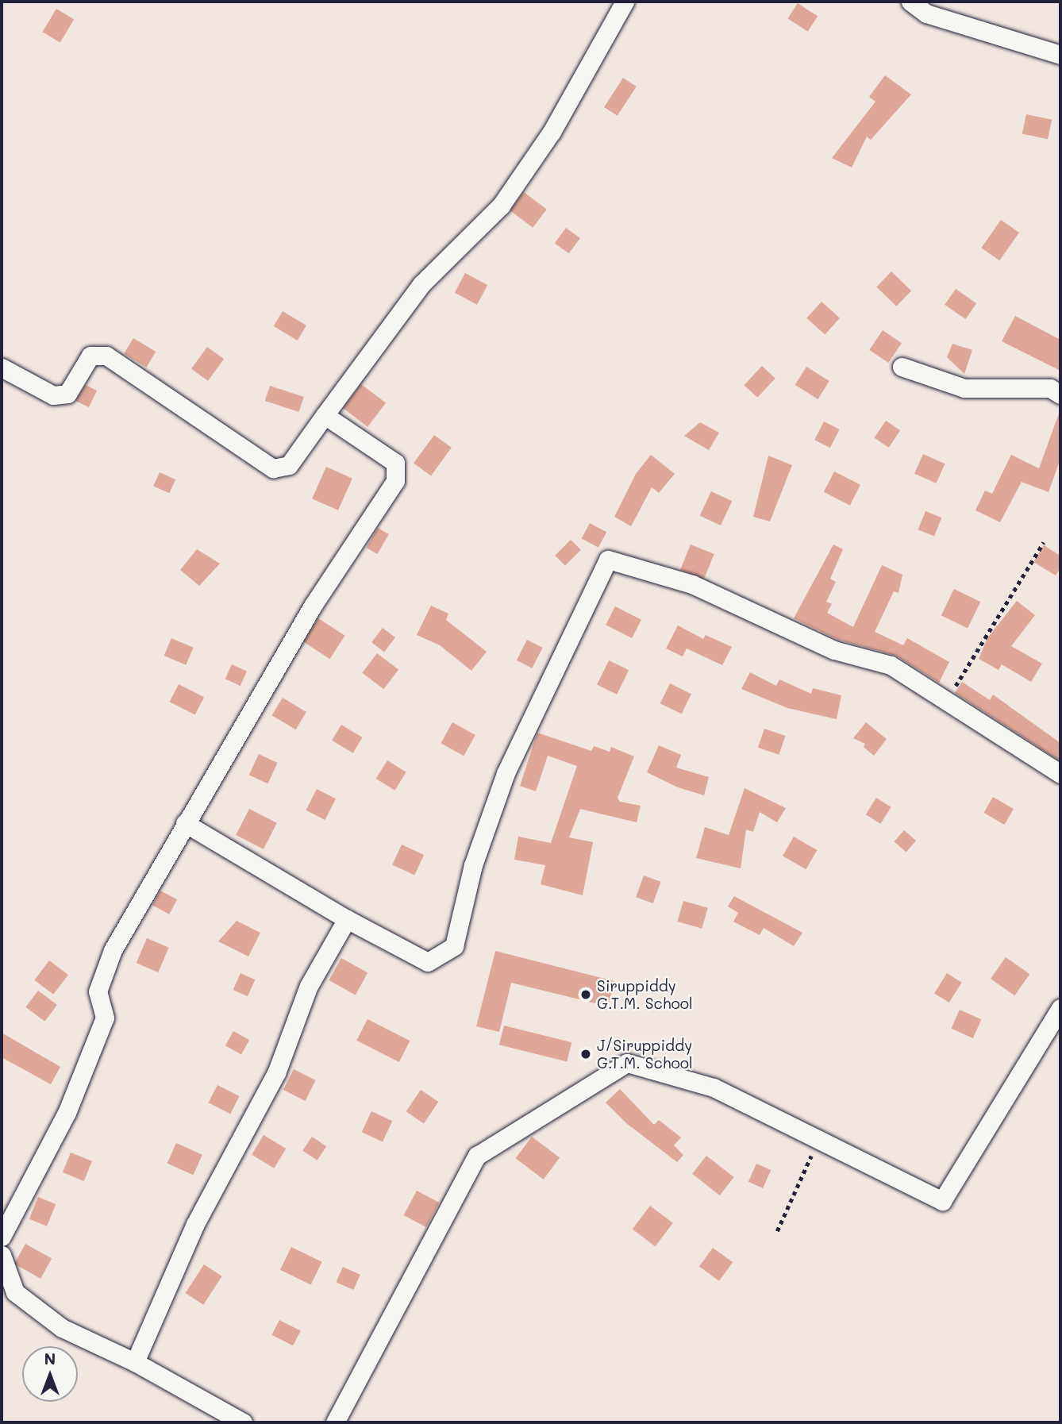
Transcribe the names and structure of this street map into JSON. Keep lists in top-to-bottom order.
{
  "places": ["Siruppiddy G.T.M. School", "J/Siruppiddy G.T.M. School"],
  "north": "top"
}
